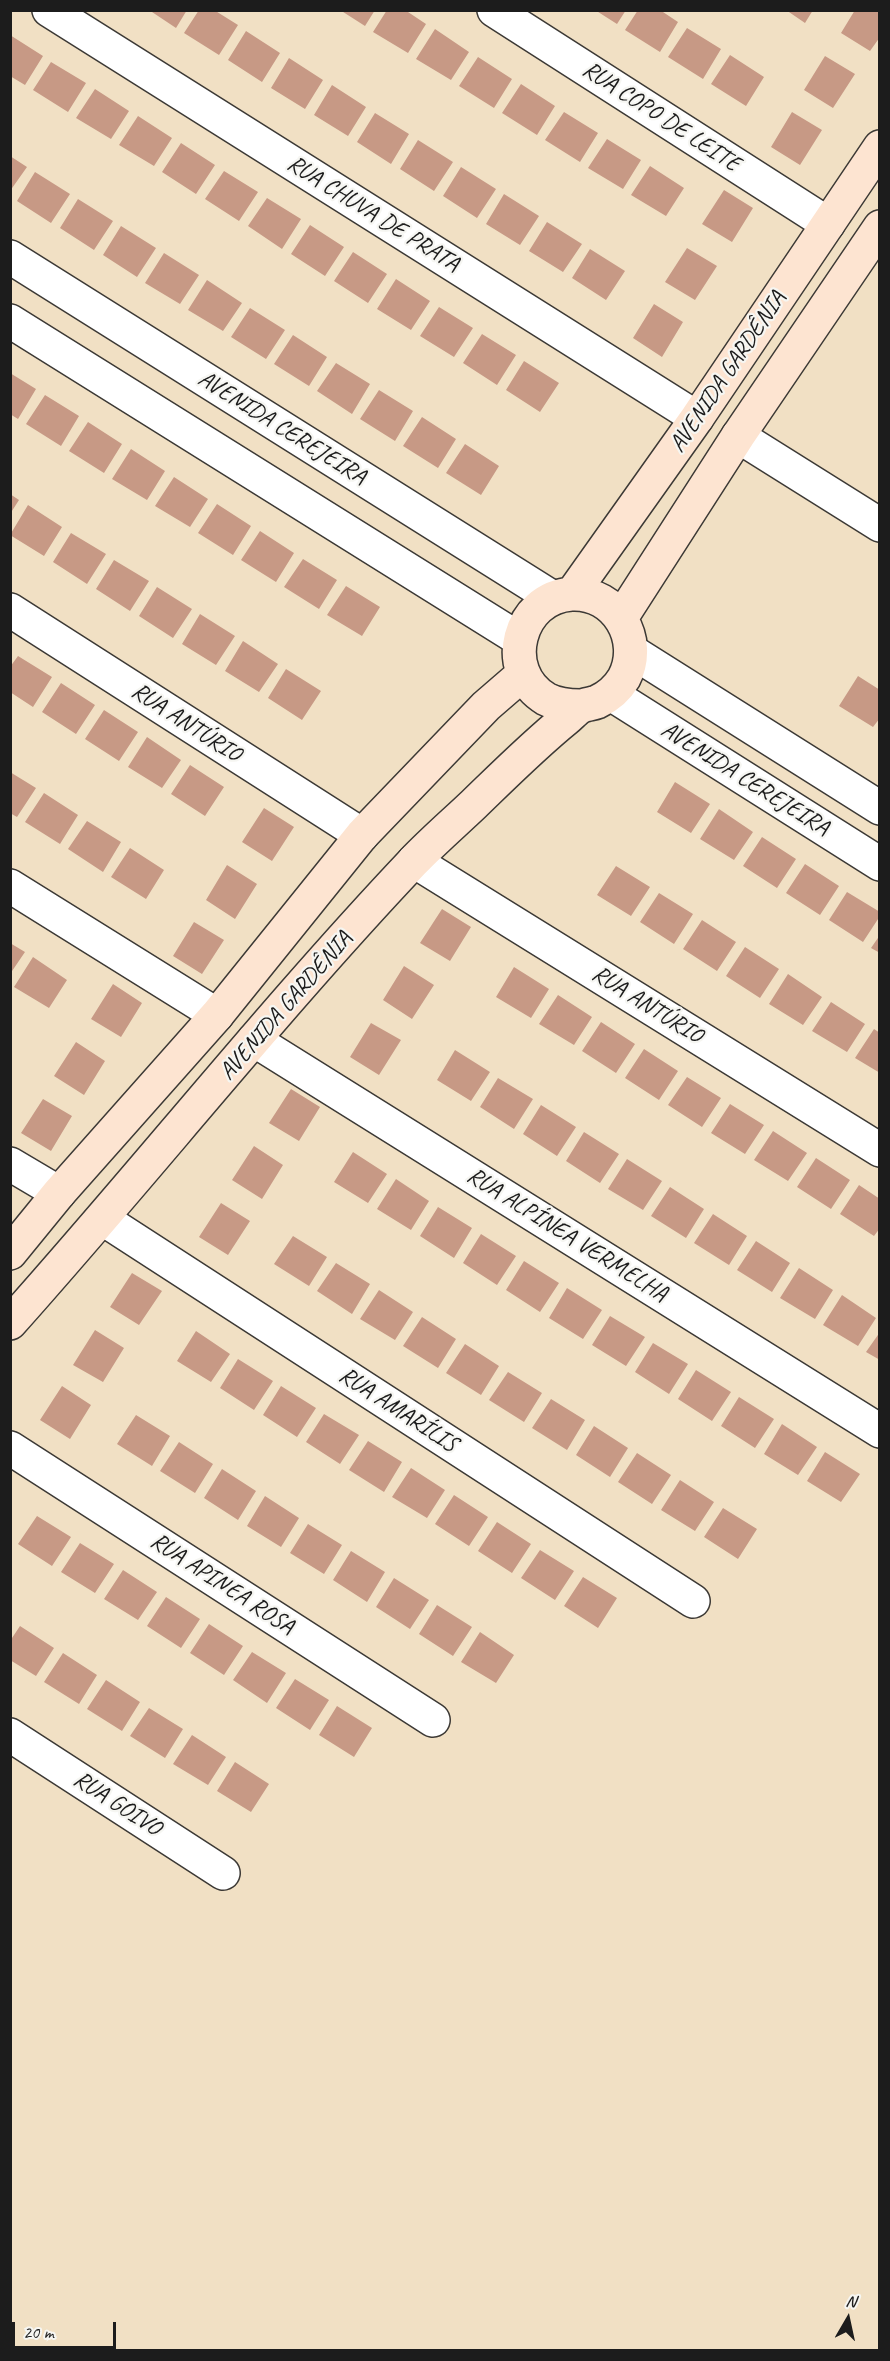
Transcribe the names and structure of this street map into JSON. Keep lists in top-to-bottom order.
{
  "streets": {
    "street": [
      "RUA COPO DE LEITE",
      "RUA CHUVA DE PRATA",
      "AVENIDA GARDÊNIA",
      "AVENIDA CEREJEIRA",
      "RUA ANTÚRIO",
      "RUA ALPÍNEA VERMELHA",
      "RUA AMARÍLIS",
      "RUA APINEA ROSA",
      "RUA GOIVO"
    ]
  },
  "crossings": [
    ["RUA COPO DE LEITE", "AVENIDA GARDÊNIA"],
    ["RUA CHUVA DE PRATA", "AVENIDA GARDÊNIA"],
    ["AVENIDA GARDÊNIA", "AVENIDA CEREJEIRA"],
    ["AVENIDA GARDÊNIA", "RUA ANTÚRIO"],
    ["AVENIDA GARDÊNIA", "RUA ALPÍNEA VERMELHA"],
    ["AVENIDA GARDÊNIA", "RUA AMARÍLIS"]
  ],
  "scale_bar": "20 m",
  "north": "top"
}
